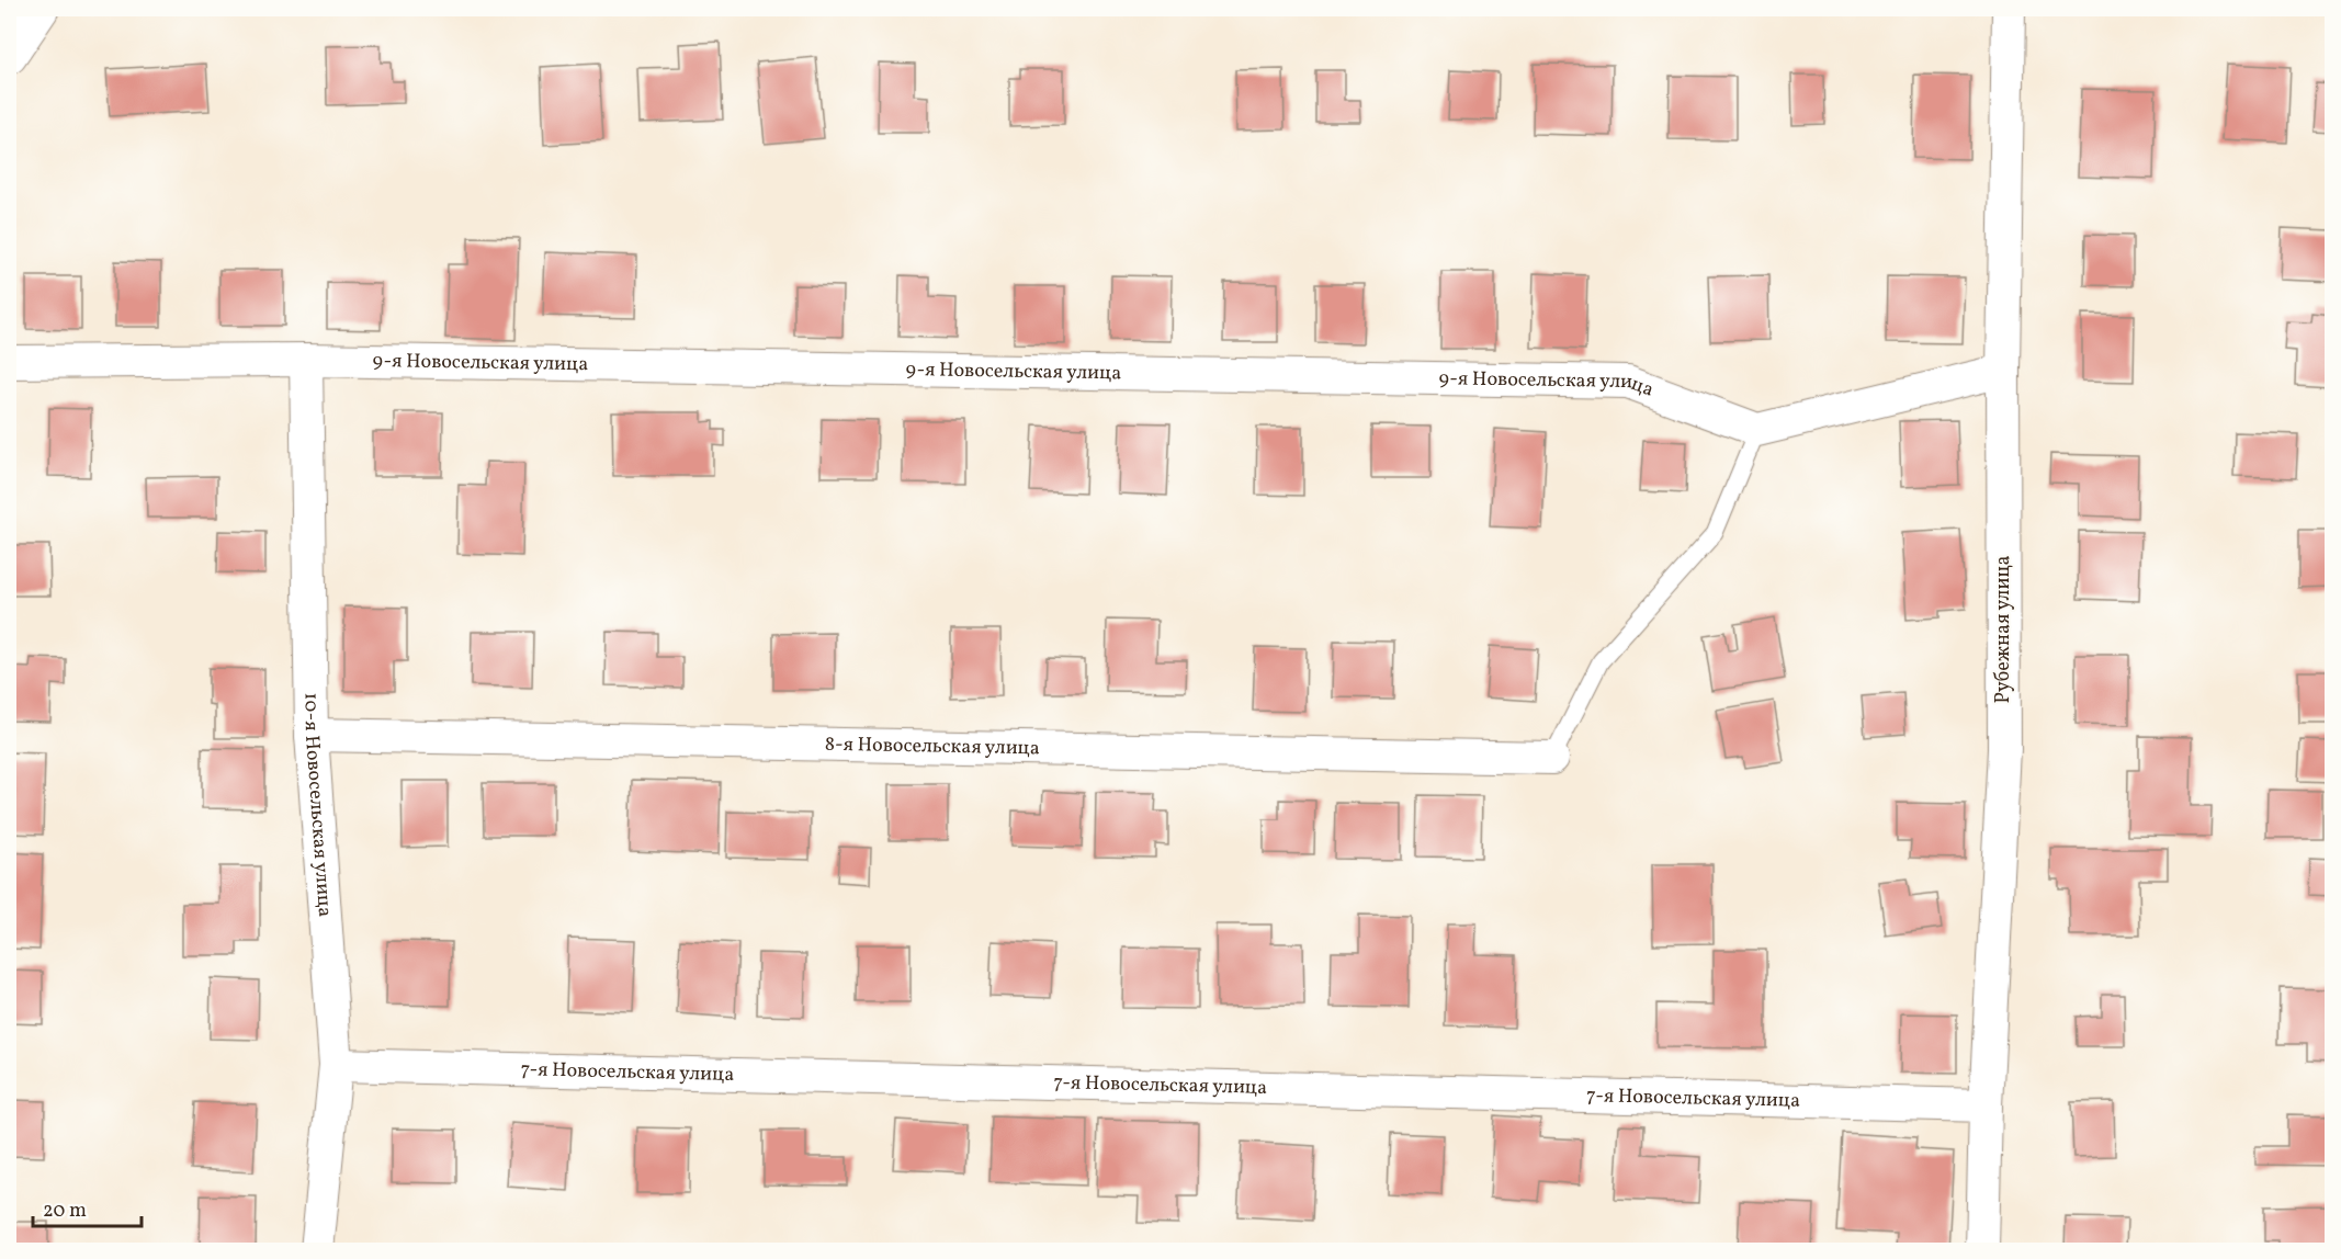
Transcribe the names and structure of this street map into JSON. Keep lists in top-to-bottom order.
{
  "streets": {
    "street": [
      "9-я Новосельская улица",
      "Рубежная улица",
      "8-я Новосельская улица",
      "10-я Новосельская улица",
      "7-я Новосельская улица"
    ]
  },
  "crossings": [
    ["9-я Новосельская улица", "10-я Новосельская улица"],
    ["Рубежная улица", "7-я Новосельская улица"],
    ["8-я Новосельская улица", "10-я Новосельская улица"],
    ["10-я Новосельская улица", "7-я Новосельская улица"]
  ],
  "scale_bar": "20 m"
}
